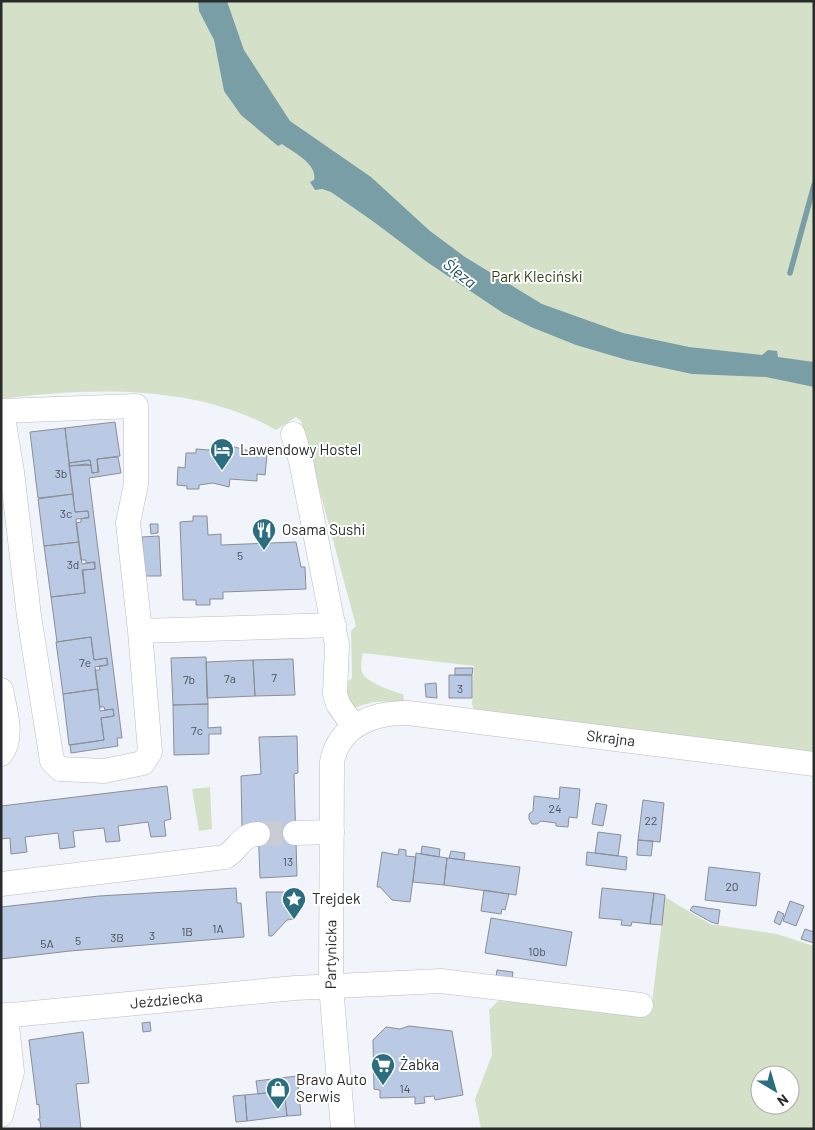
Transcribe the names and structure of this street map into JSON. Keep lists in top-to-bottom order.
{
  "streets": {
    "street": ["Skrajna", "Partynicka", "Jeździecka"]
  },
  "crossings": [
    ["Skrajna", "Partynicka"],
    ["Partynicka", "Jeździecka"]
  ],
  "water": ["Ślęza"],
  "parks": ["Park Kleciński"],
  "places": {
    "hotel": ["Lawendowy Hostel"],
    "restaurant": ["Osama Sushi"],
    "place": ["Trejdek"],
    "supermarket": ["Żabka"],
    "shop": ["Bravo Auto Serwis"]
  },
  "house_numbers": [
    "3b",
    "3c",
    "5",
    "3d",
    "7e",
    "7",
    "7a",
    "7b",
    "3",
    "7c",
    "24",
    "22",
    "13",
    "20",
    "1A",
    "1B",
    "3",
    "3B",
    "5",
    "5A",
    "10b",
    "14"
  ],
  "north": "bottom right"
}
